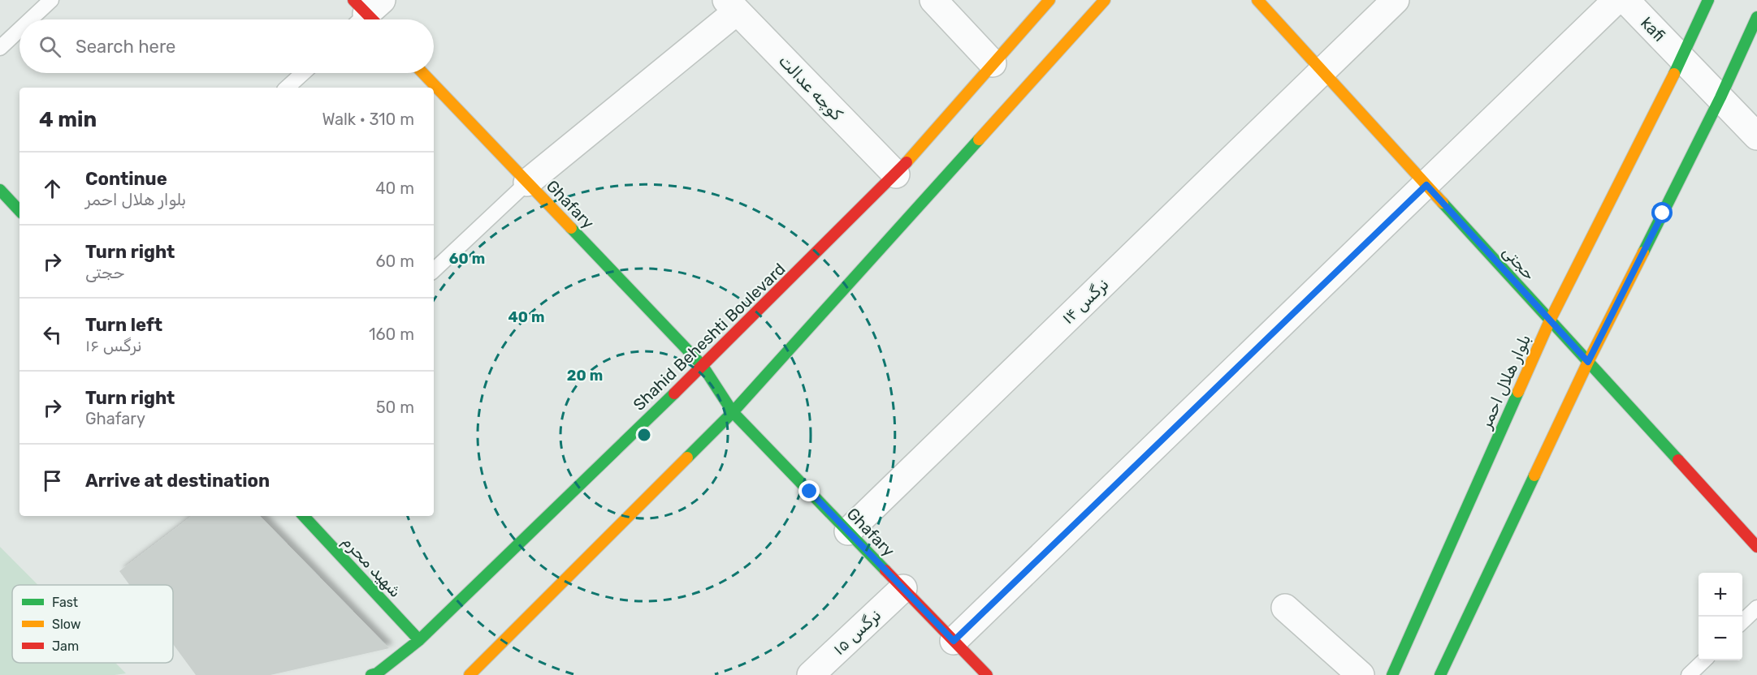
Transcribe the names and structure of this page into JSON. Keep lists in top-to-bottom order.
{
  "streets": {
    "street": [
      "kafi",
      "کوچه عدالت",
      "Ghafary",
      "حجتی",
      "نرگس ۱۴",
      "Shahid Beheshti Boulevard",
      "بلوار هلال احمر",
      "شهید محرم",
      "نرگس ۱۵"
    ]
  },
  "crossings": [
    ["kafi", "بلوار هلال احمر"],
    ["کوچه عدالت", "Shahid Beheshti Boulevard"],
    ["Ghafary", "نرگس ۱۴"],
    ["Ghafary", "Shahid Beheshti Boulevard"],
    ["Ghafary", "نرگس ۱۵"],
    ["حجتی", "نرگس ۱۴"],
    ["حجتی", "بلوار هلال احمر"],
    ["Shahid Beheshti Boulevard", "شهید محرم"]
  ],
  "legend": ["Fast", "Slow", "Jam"],
  "page": {
    "search": "Search here",
    "heading": ["4 min", "Walk · 310 m"],
    "list": [
      ["Continue", "بلوار هلال احمر", "40 m"],
      ["Turn right", "حجتی", "60 m"],
      ["Turn left", "نرگس ۱۶", "160 m"],
      ["Turn right", "Ghafary", "50 m"],
      "Arrive at destination"
    ],
    "map_buttons": ["+", "−"]
  },
  "rings": ["60 m", "40 m", "20 m"]
}
